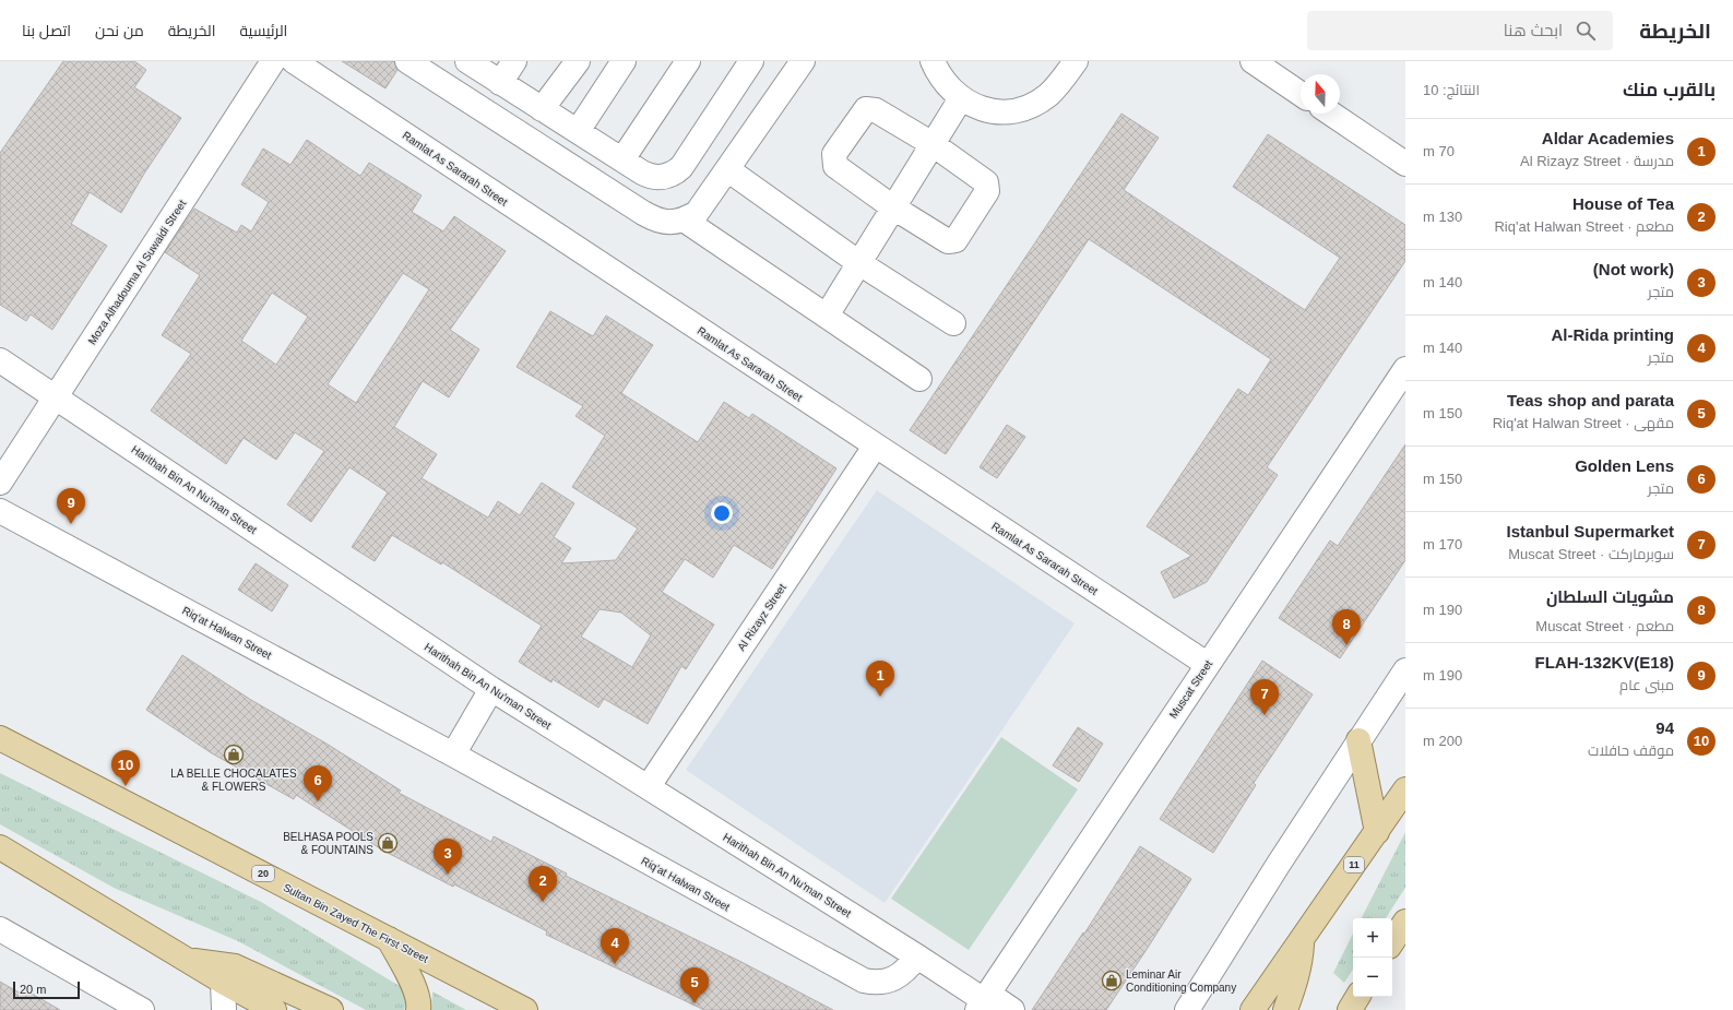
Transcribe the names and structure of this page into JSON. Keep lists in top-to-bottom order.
{
  "streets": {
    "main road": ["11", "20", "Sultan Bin Zayed The First Street"],
    "street": [
      "Ramlat As Sararah Street",
      "Moza Alhadouma Al Suwaidi Street",
      "Harithah Bin An Nu'man Street",
      "Al Rizayz Street",
      "Riq'at Halwan Street",
      "Muscat Street"
    ]
  },
  "crossings": [
    ["Ramlat As Sararah Street", "Al Rizayz Street"],
    ["Ramlat As Sararah Street", "Muscat Street"],
    ["Moza Alhadouma Al Suwaidi Street", "Harithah Bin An Nu'man Street"],
    ["Harithah Bin An Nu'man Street", "Al Rizayz Street"],
    ["Harithah Bin An Nu'man Street", "Riq'at Halwan Street"],
    ["Harithah Bin An Nu'man Street", "Muscat Street"]
  ],
  "places": {
    "shop": ["LA BELLE CHOCALATES & FLOWERS", "BELHASA POOLS & FOUNTAINS", "Leminar Air Conditioning Company"]
  },
  "scale_bar": "20 m",
  "north": "top",
  "page": {
    "header": "الخريطة",
    "search": "ابحث هنا",
    "nav": [
      "الرئيسية",
      "الخريطة",
      "من نحن",
      "اتصل بنا"
    ],
    "heading": ["بالقرب منك", "النتائج: 10"],
    "list": [
      {
        "mark": "1",
        "name": "Aldar Academies",
        "note": "مدرسة · Al Rizayz Street",
        "value": "70 m"
      },
      {
        "mark": "2",
        "name": "House of Tea",
        "note": "مطعم · Riq'at Halwan Street",
        "value": "130 m"
      },
      {
        "mark": "3",
        "name": "(Not work)",
        "note": "متجر",
        "value": "140 m"
      },
      {
        "mark": "4",
        "name": "Al-Rida printing",
        "note": "متجر",
        "value": "140 m"
      },
      {
        "mark": "5",
        "name": "Teas shop and parata",
        "note": "مقهى · Riq'at Halwan Street",
        "value": "150 m"
      },
      {
        "mark": "6",
        "name": "Golden Lens",
        "note": "متجر",
        "value": "150 m"
      },
      {
        "mark": "7",
        "name": "Istanbul Supermarket",
        "note": "سوبرماركت · Muscat Street",
        "value": "170 m"
      },
      {
        "mark": "8",
        "name": "مشويات السلطان",
        "note": "مطعم · Muscat Street",
        "value": "190 m"
      },
      {
        "mark": "9",
        "name": "FLAH-132KV(E18)",
        "note": "مبنى عام",
        "value": "190 m"
      },
      {
        "mark": "10",
        "name": "94",
        "note": "موقف حافلات",
        "value": "200 m"
      }
    ],
    "pins": [
      "9",
      "8",
      "1",
      "7",
      "10",
      "6",
      "3",
      "2",
      "4",
      "5"
    ],
    "map_buttons": ["+", "−"],
    "scale": "20 m"
  }
}
